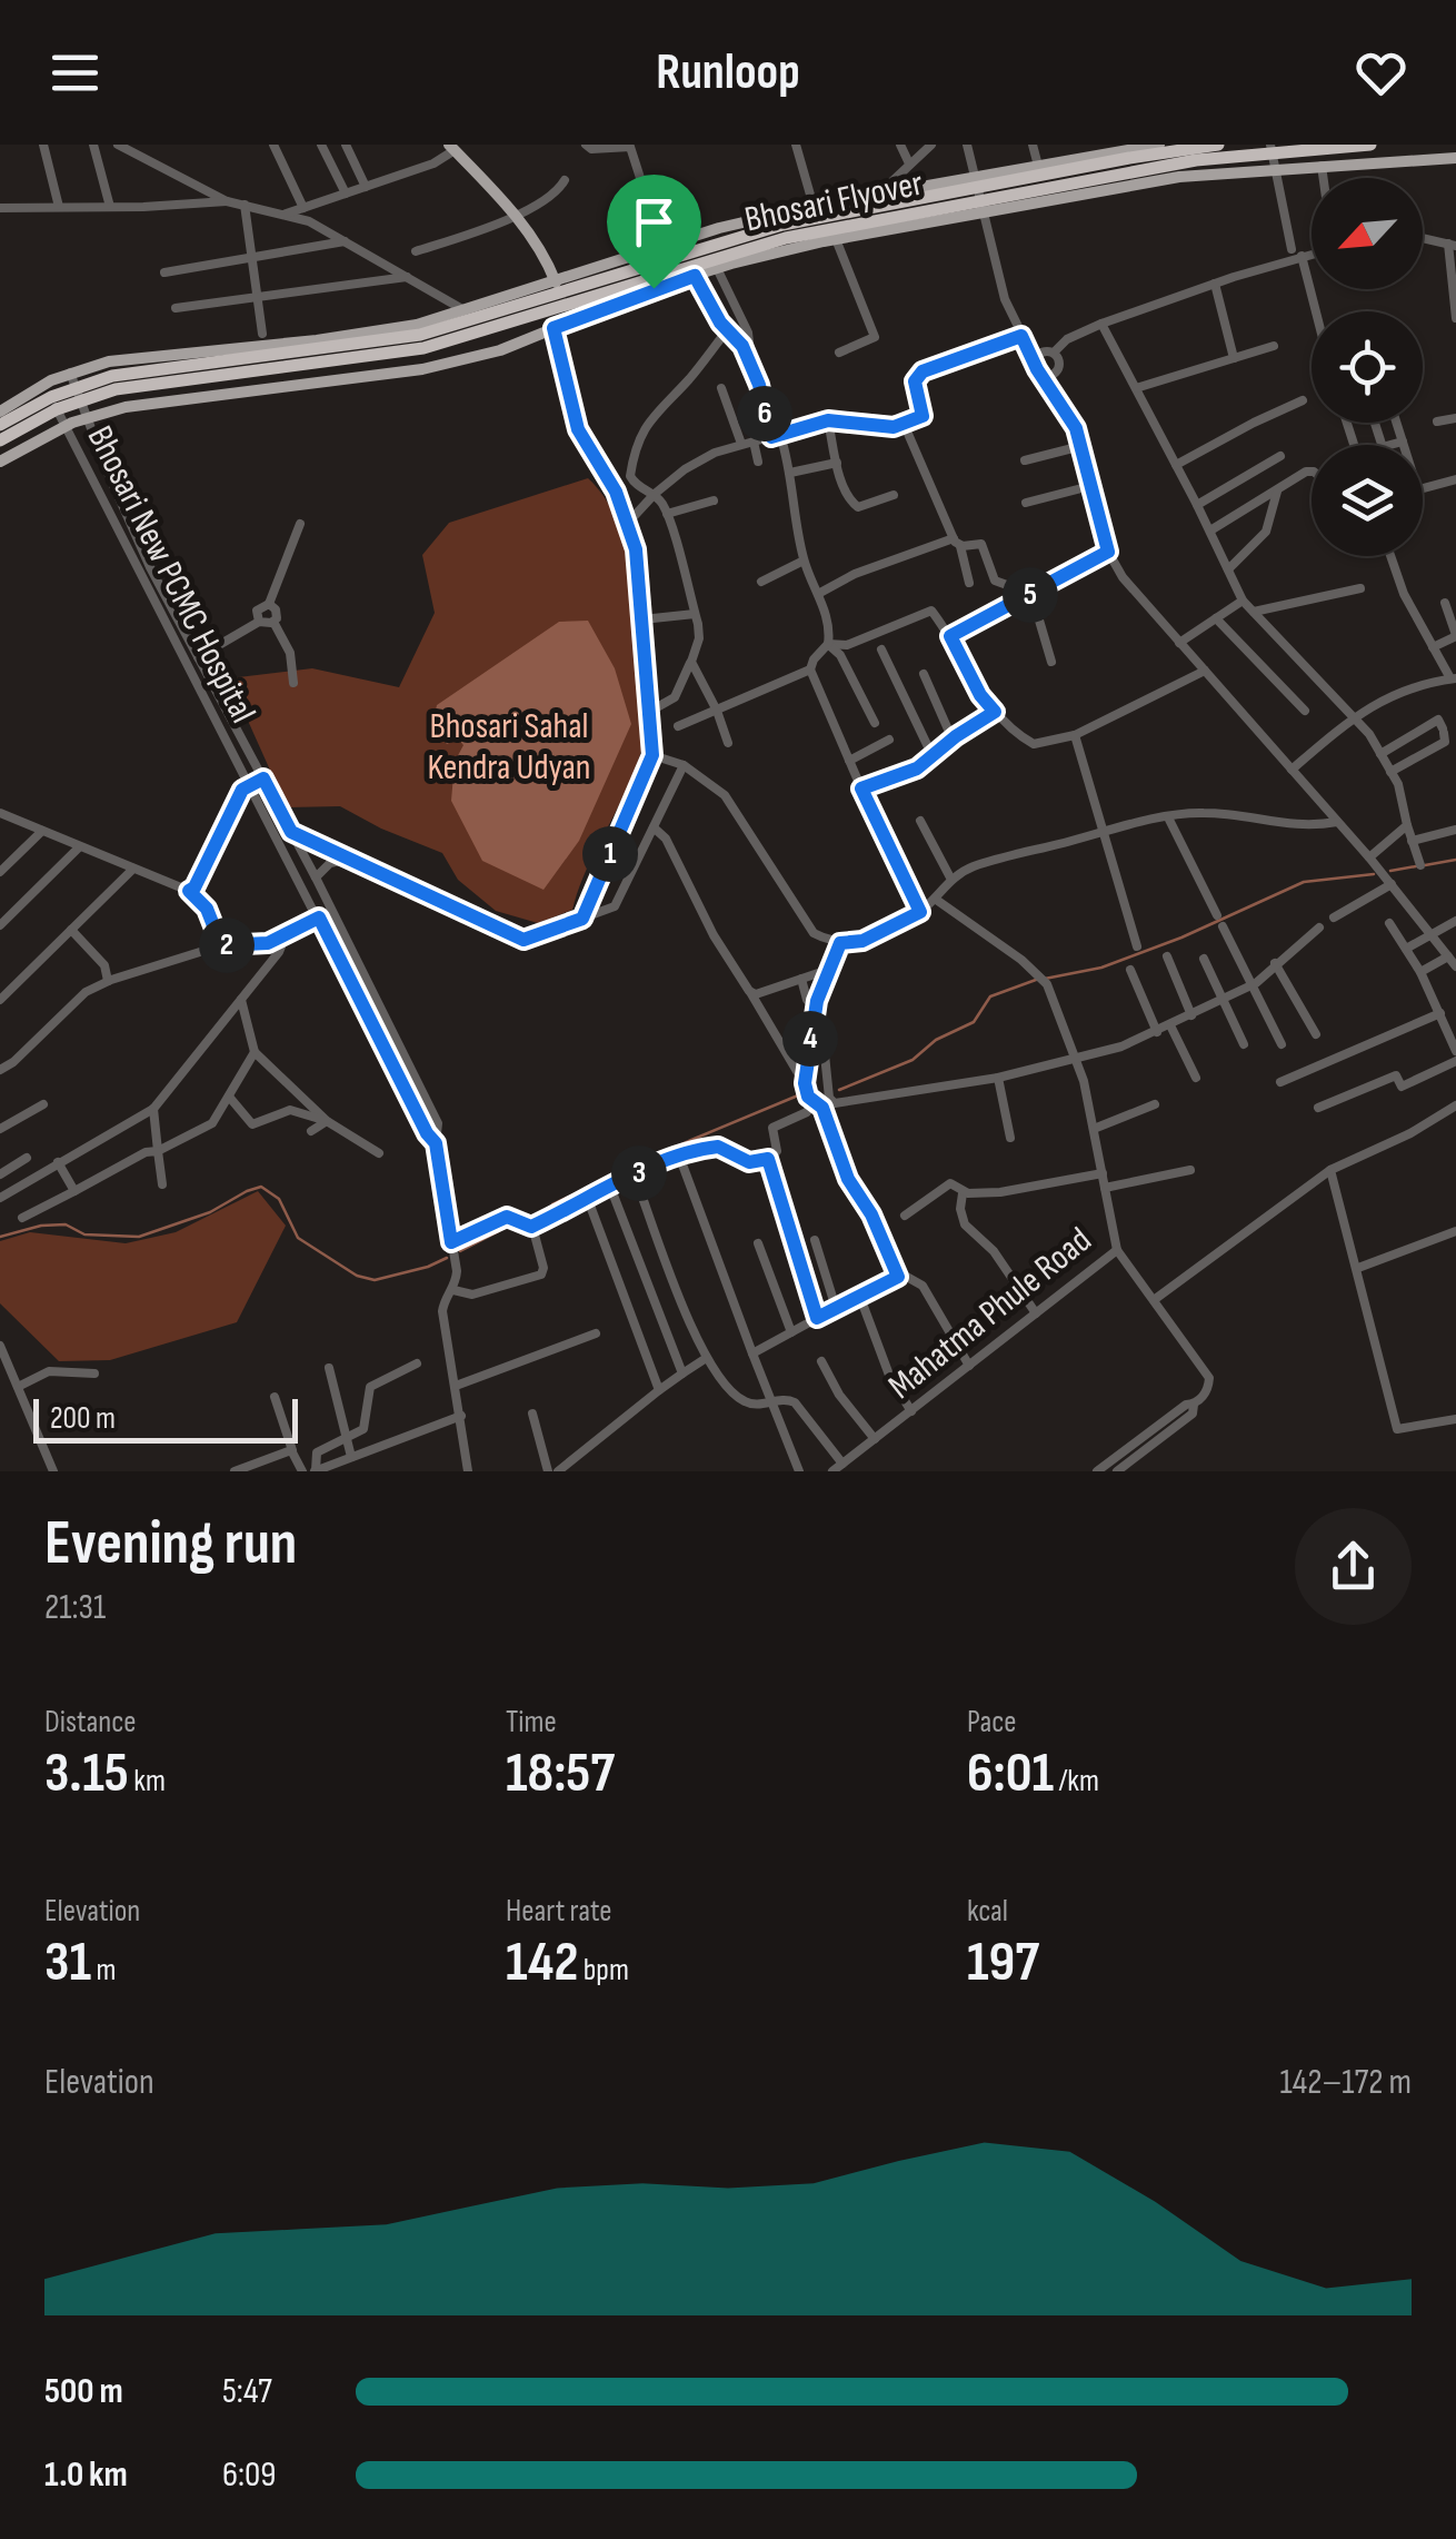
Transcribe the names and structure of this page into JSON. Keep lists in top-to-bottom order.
{
  "streets": {
    "highway": ["Bhosari Flyover"],
    "street": ["Bhosari New PCMC Hospital", "Mahatma Phule Road"]
  },
  "parks": ["Bhosari Sahal Kendra Udyan"],
  "scale_bar": "200 m",
  "north": "bottom left",
  "page": {
    "header": "Runloop",
    "pins": [
      "6",
      "5",
      "1",
      "2",
      "4",
      "3"
    ],
    "scale": "200 m",
    "heading": ["Evening run", "21:31"],
    "stats": [
      ["Distance", "3.15 km"],
      ["Time", "18:57"],
      ["Pace", "6:01 /km"],
      ["Elevation", "31 m"],
      ["Heart rate", "142 bpm"],
      ["kcal", "197"]
    ],
    "chart": ["Elevation", "142–172 m"],
    "list": [
      {
        "name": "500 m",
        "note": "5:47"
      },
      {
        "name": "1.0 km",
        "note": "6:09"
      }
    ]
  }
}
